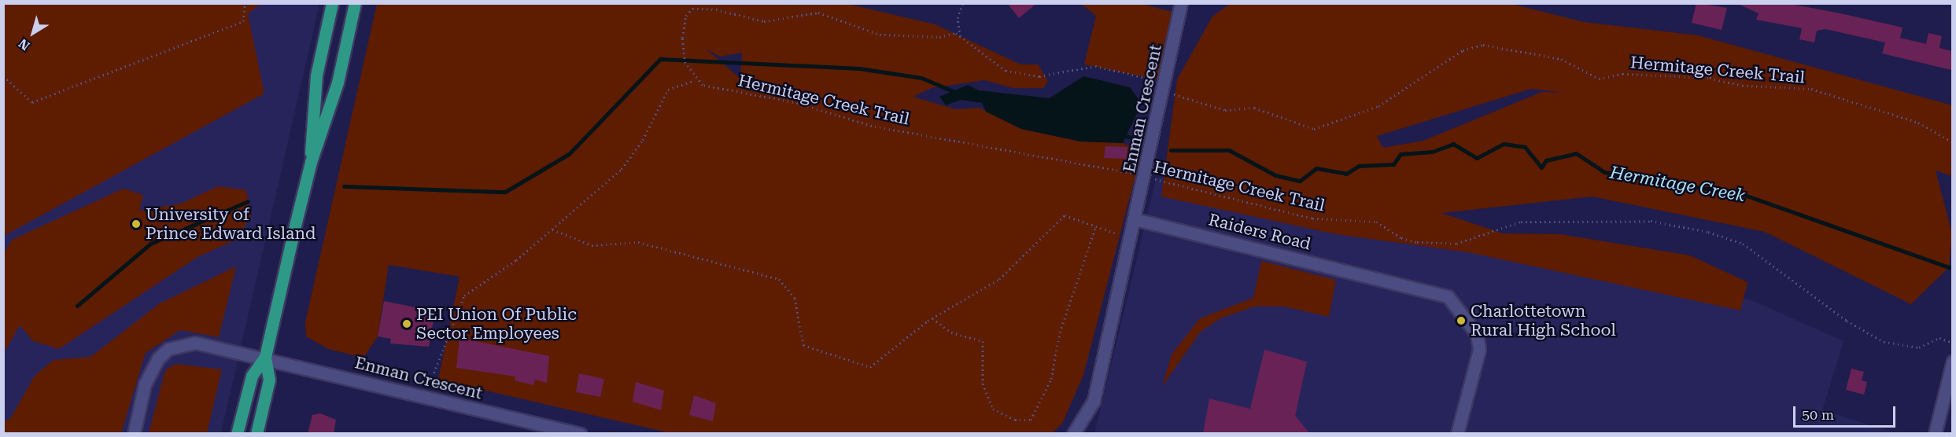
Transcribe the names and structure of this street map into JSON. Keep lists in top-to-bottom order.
{
  "streets": {
    "street": ["Enman Crescent", "Raiders Road"],
    "path": ["Hermitage Creek Trail"]
  },
  "crossings": [
    ["Enman Crescent", "Raiders Road"]
  ],
  "water": ["Hermitage Creek"],
  "places": ["University of Prince Edward Island", "Charlottetown Rural High School", "PEI Union Of Public Sector Employees"],
  "scale_bar": "50 m",
  "north": "bottom left"
}
